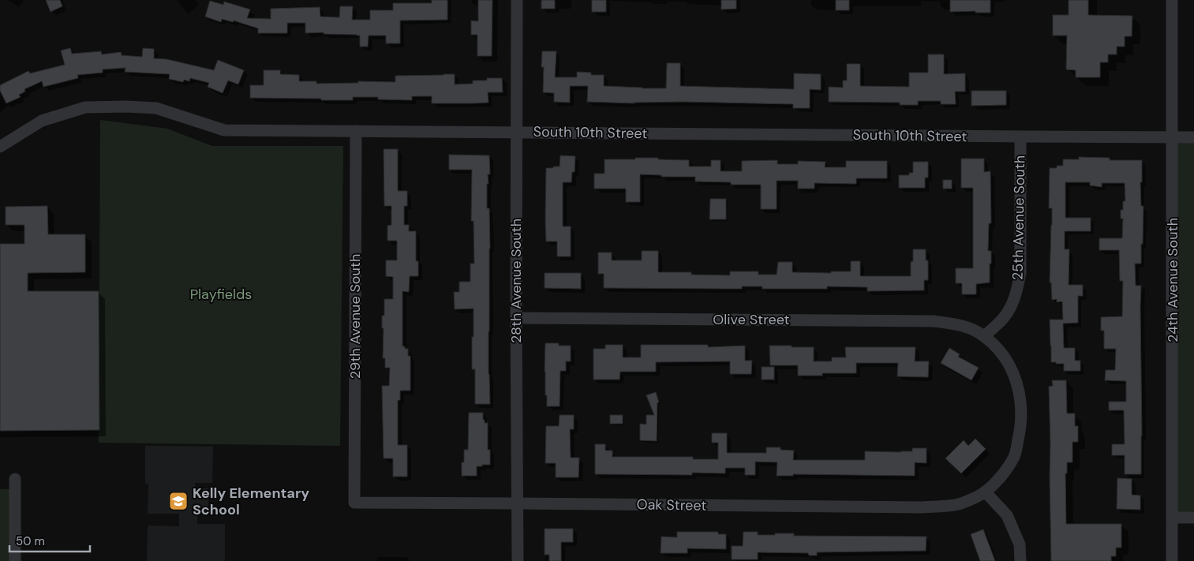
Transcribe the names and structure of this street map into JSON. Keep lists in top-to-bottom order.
{
  "streets": {
    "street": [
      "South 10th Street",
      "25th Avenue South",
      "24th Avenue South",
      "28th Avenue South",
      "29th Avenue South",
      "Olive Street",
      "Oak Street"
    ]
  },
  "crossings": [
    ["South 10th Street", "25th Avenue South"],
    ["South 10th Street", "24th Avenue South"],
    ["South 10th Street", "28th Avenue South"],
    ["South 10th Street", "29th Avenue South"],
    ["25th Avenue South", "Olive Street"],
    ["28th Avenue South", "Olive Street"],
    ["28th Avenue South", "Oak Street"],
    ["29th Avenue South", "Oak Street"]
  ],
  "parks": ["Playfields"],
  "places": {
    "school or university": ["Kelly Elementary School"]
  },
  "scale_bar": "50 m"
}
